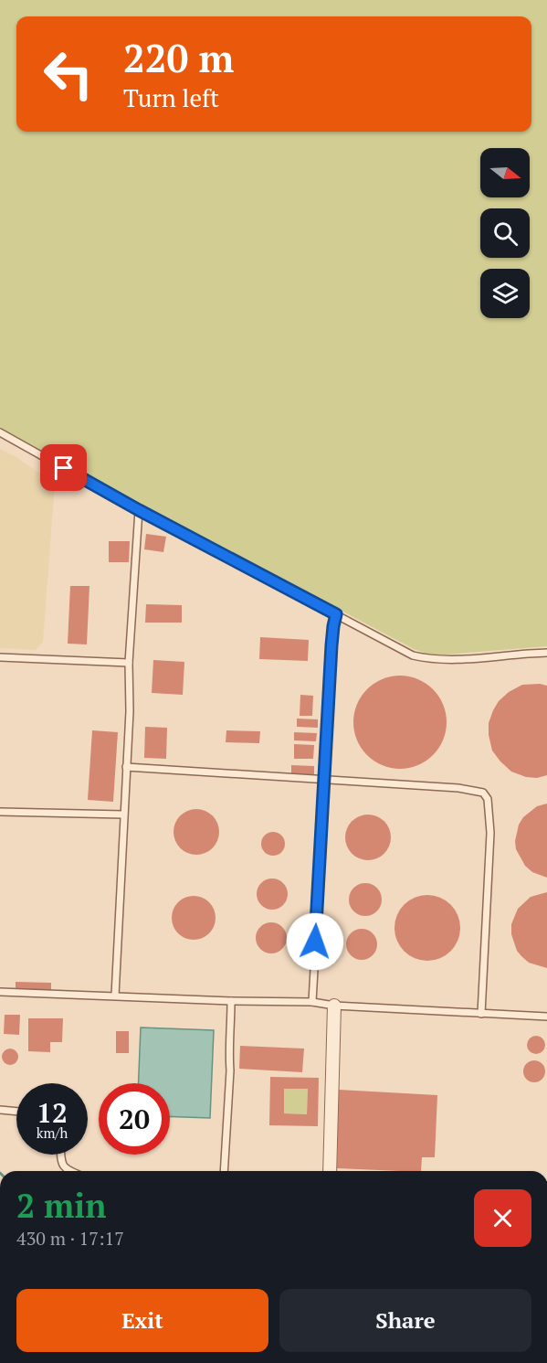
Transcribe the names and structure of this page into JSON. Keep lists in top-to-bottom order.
{
  "north": "right",
  "page": {
    "turn": ["220 m", "Turn left"],
    "speed": "12 km/h",
    "limit": "20",
    "heading": ["2 min", "430 m · 17:17"],
    "buttons": ["Exit", "Share"]
  }
}
